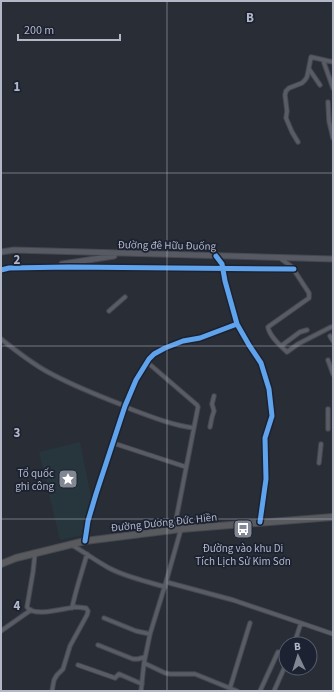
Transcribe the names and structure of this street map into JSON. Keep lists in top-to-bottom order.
{
  "streets": {
    "highway": ["Đường Dương Đức Hiền"],
    "main road": ["Đường đê Hữu Đuống"]
  },
  "places": {
    "place": ["Tổ quốc ghi công"],
    "bus stop": ["Đường vào khu Di Tích Lịch Sử Kim Sơn"]
  },
  "scale_bar": "200 m",
  "north": "top",
  "grid": {
    "columns": ["B"],
    "rows": [
      "1",
      "2",
      "3",
      "4"
    ]
  }
}
